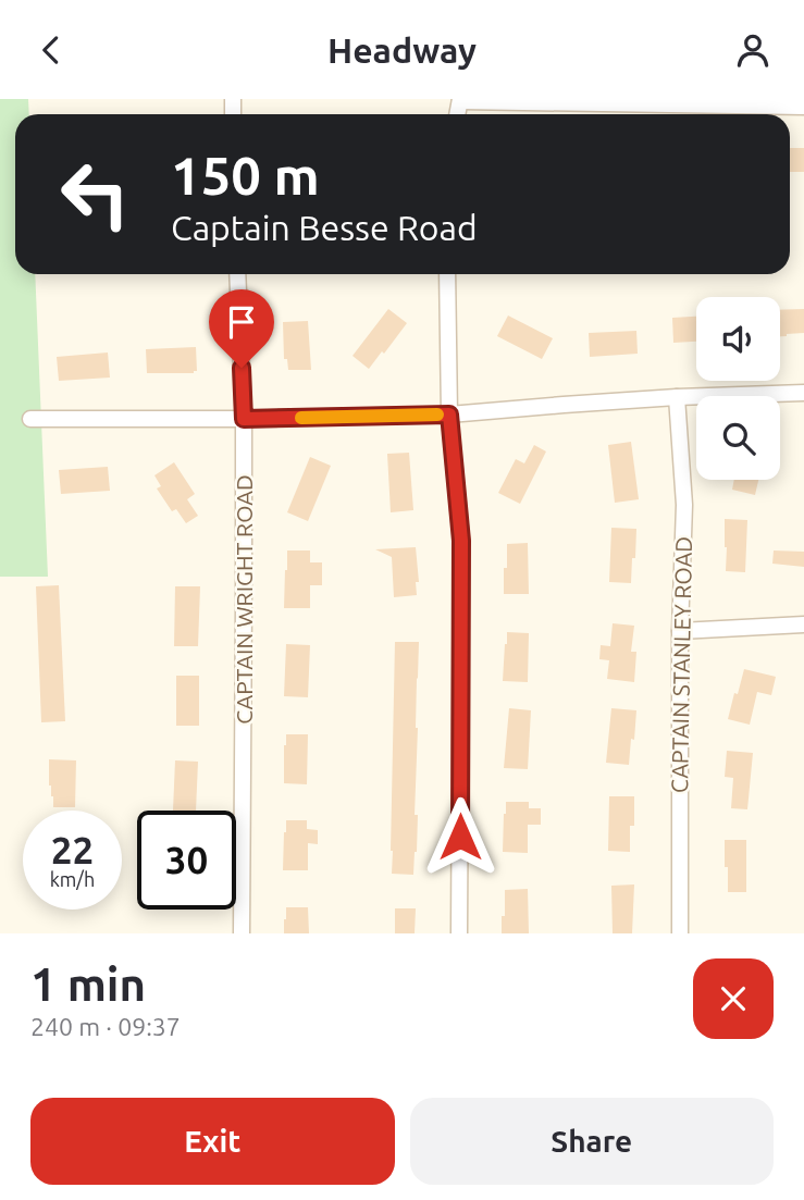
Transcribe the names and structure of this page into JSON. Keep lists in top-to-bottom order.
{
  "streets": {
    "street": ["CAPTAIN WRIGHT ROAD", "CAPTAIN STANLEY ROAD"]
  },
  "page": {
    "header": "Headway",
    "turn": ["150 m", "Captain Besse Road"],
    "speed": "22 km/h",
    "limit": "30",
    "heading": ["1 min", "240 m · 09:37"],
    "buttons": ["Exit", "Share"]
  }
}
